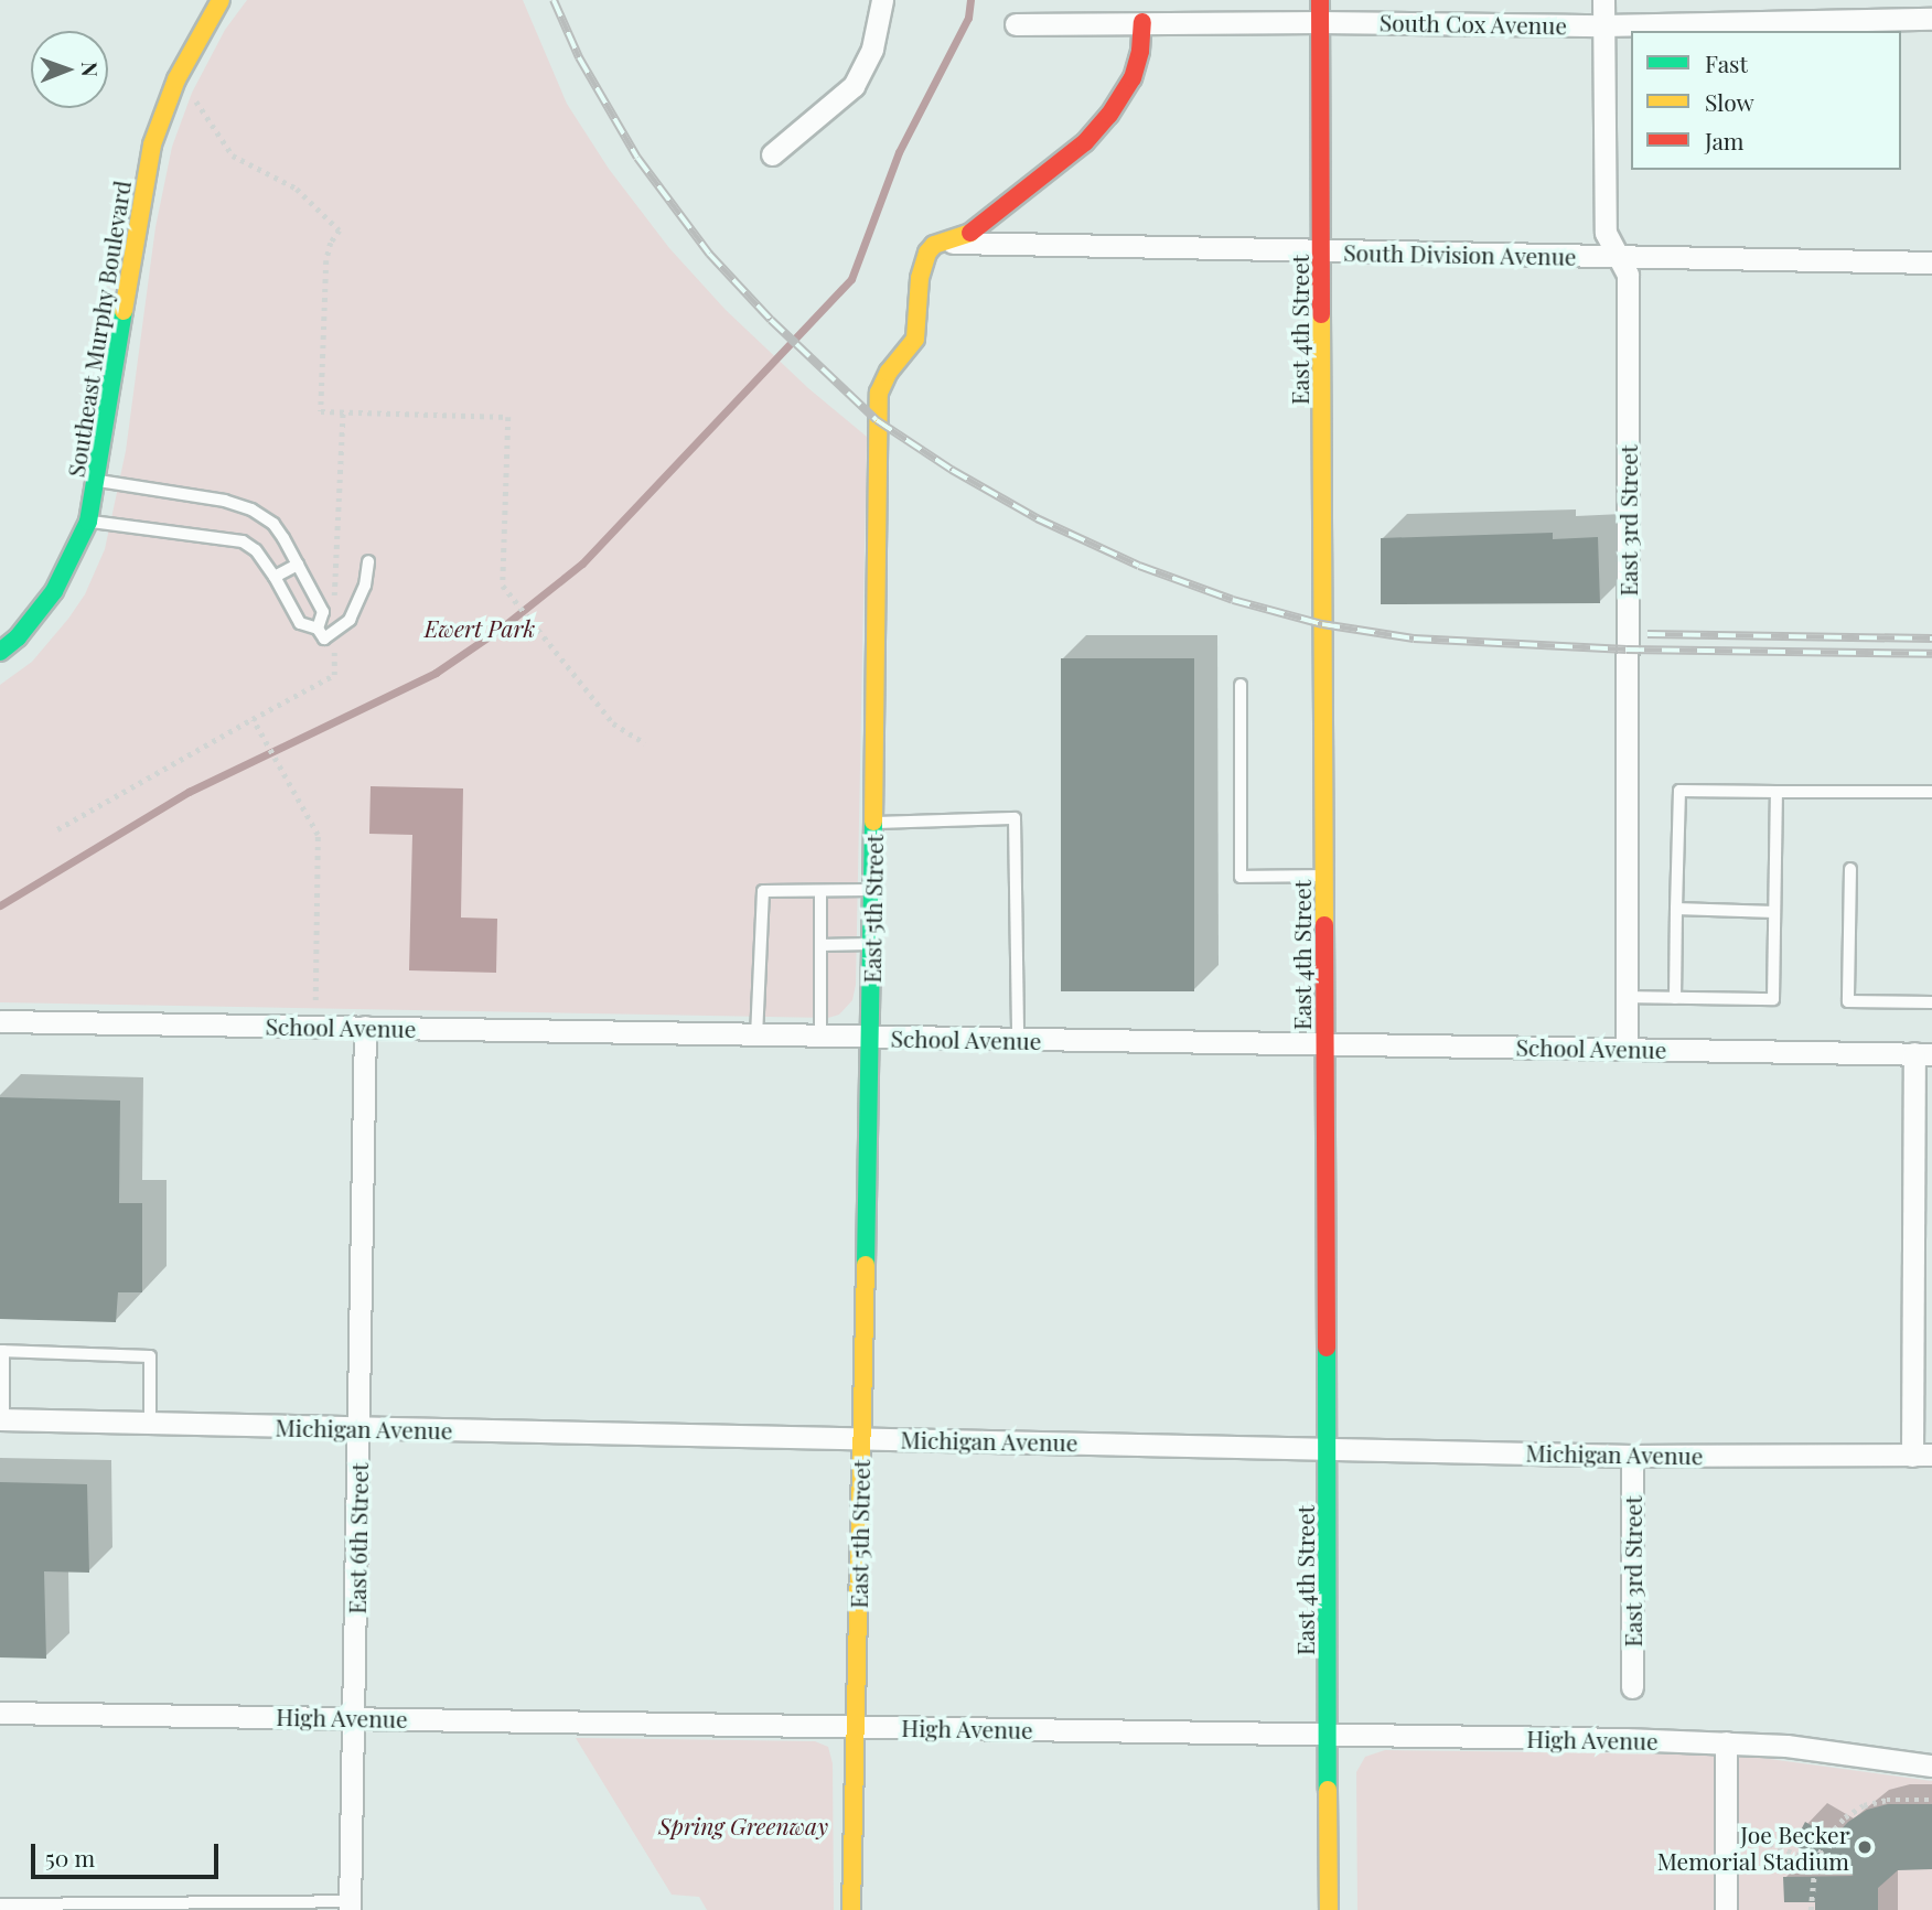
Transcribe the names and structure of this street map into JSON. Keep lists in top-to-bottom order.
{
  "streets": {
    "street": [
      "South Cox Avenue",
      "South Division Avenue",
      "Southeast Murphy Boulevard",
      "East 4th Street",
      "East 3rd Street",
      "East 5th Street",
      "School Avenue",
      "Michigan Avenue",
      "East 6th Street",
      "High Avenue"
    ]
  },
  "crossings": [
    ["South Cox Avenue", "East 4th Street"],
    ["South Cox Avenue", "East 3rd Street"],
    ["South Division Avenue", "East 4th Street"],
    ["South Division Avenue", "East 3rd Street"],
    ["South Division Avenue", "East 5th Street"],
    ["East 4th Street", "School Avenue"],
    ["East 4th Street", "Michigan Avenue"],
    ["East 4th Street", "High Avenue"],
    ["East 3rd Street", "School Avenue"],
    ["East 3rd Street", "Michigan Avenue"],
    ["East 5th Street", "School Avenue"],
    ["East 5th Street", "Michigan Avenue"],
    ["East 5th Street", "High Avenue"],
    ["School Avenue", "East 6th Street"],
    ["Michigan Avenue", "East 6th Street"],
    ["East 6th Street", "High Avenue"]
  ],
  "parks": ["Ewert Park", "Spring Greenway"],
  "places": ["Joe Becker Memorial Stadium"],
  "legend": ["Fast", "Slow", "Jam"],
  "scale_bar": "50 m",
  "north": "right"
}
